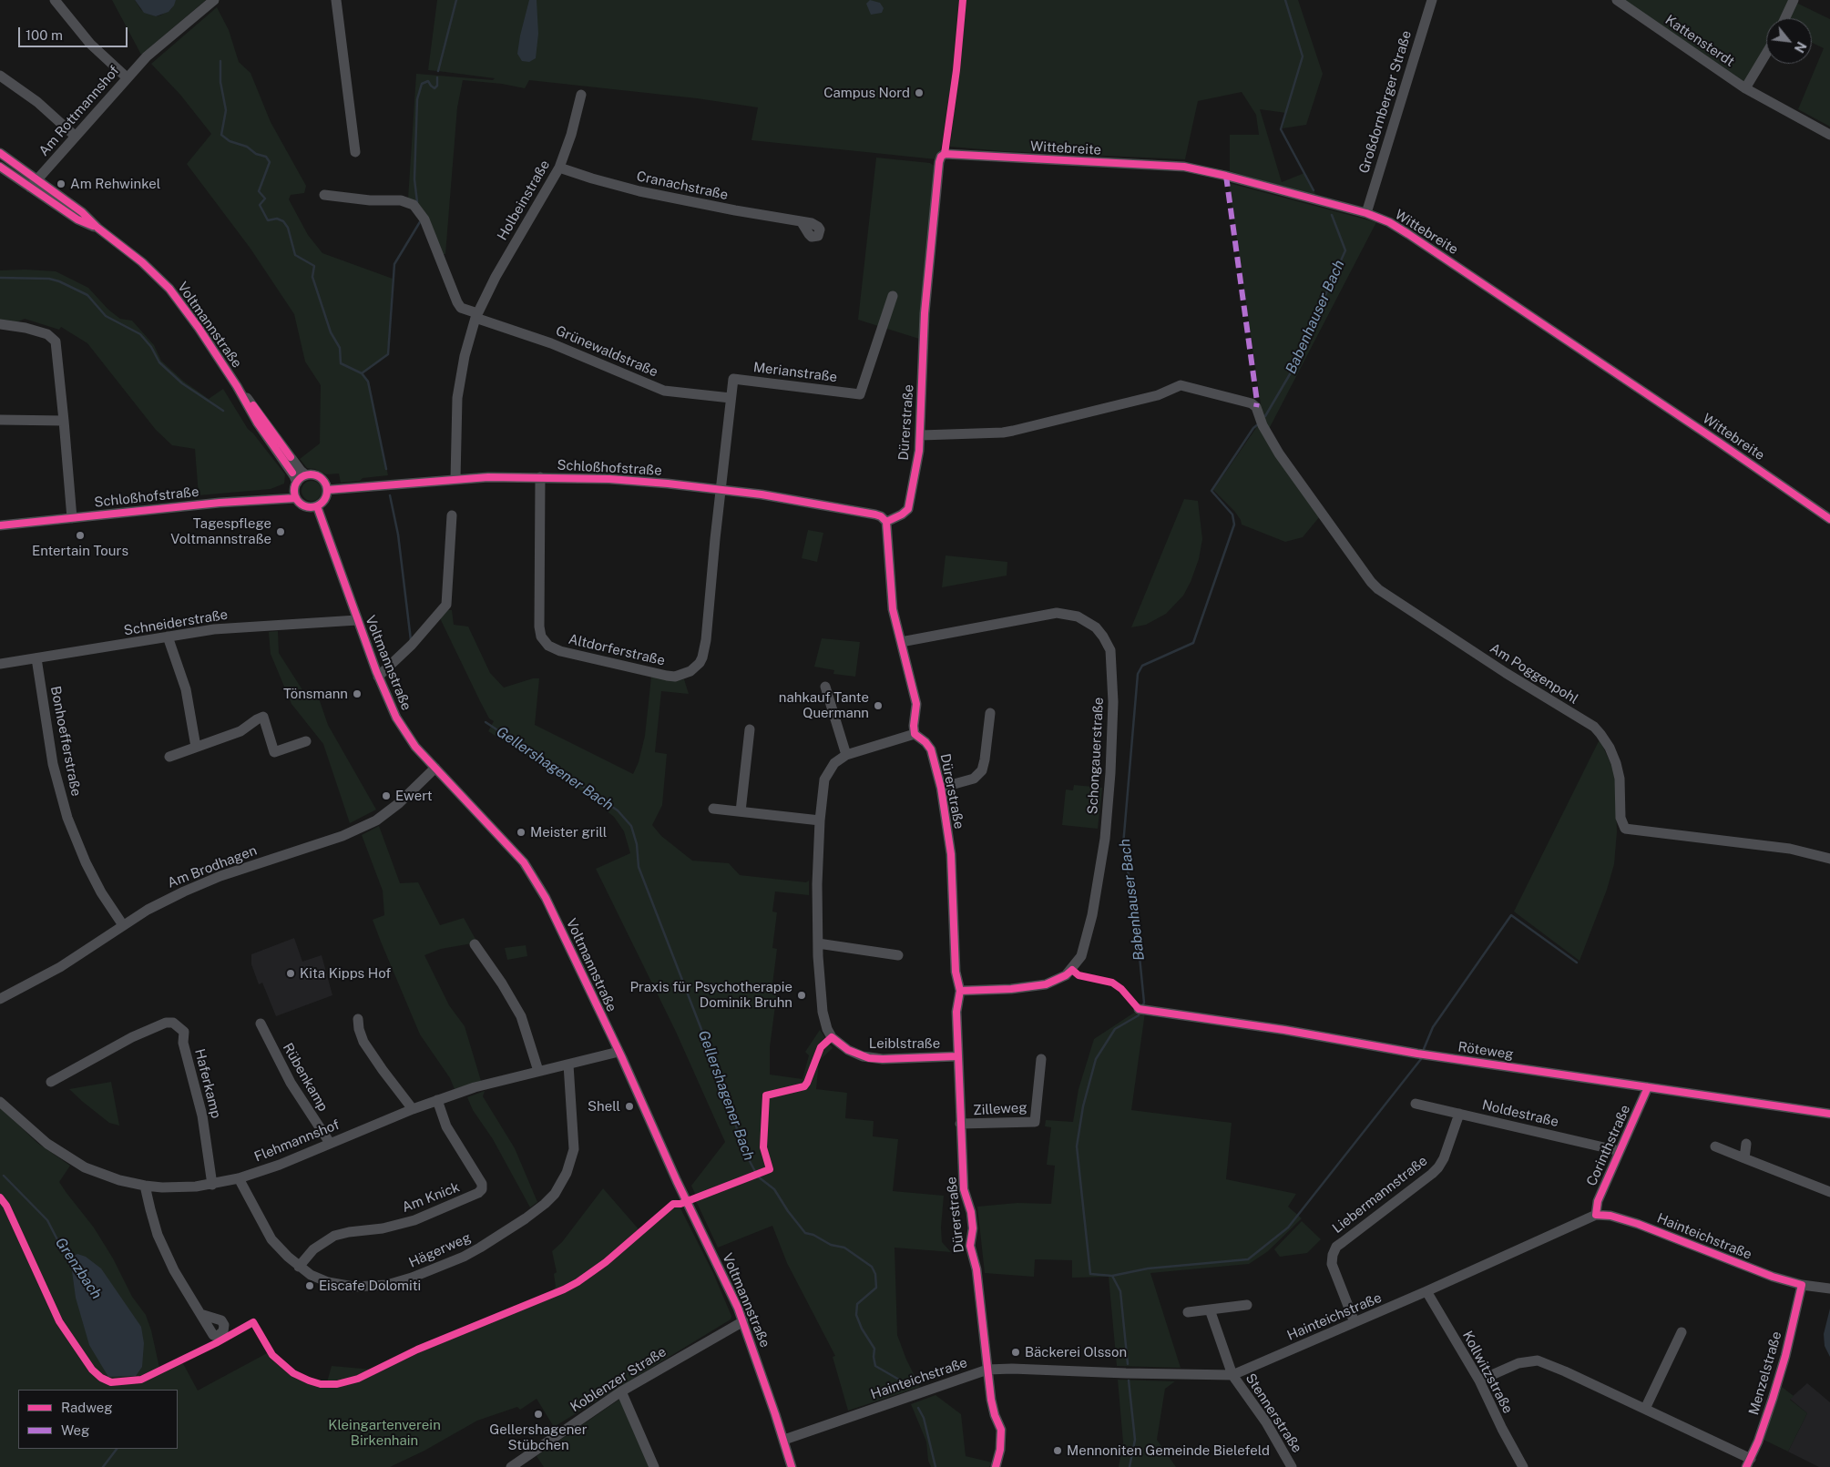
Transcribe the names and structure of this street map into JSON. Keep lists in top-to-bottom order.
{
  "streets": {
    "street": [
      "Kattensterdt",
      "Großdornberger Straße",
      "Am Rottmannshof",
      "Wittebreite",
      "Cranachstraße",
      "Holbeinstraße",
      "Voltmannstraße",
      "Grünewaldstraße",
      "Merianstraße",
      "Dürerstraße",
      "Schloßhofstraße",
      "Schneiderstraße",
      "Altdorferstraße",
      "Am Poggenpohl",
      "Bonhoefferstraße",
      "Schongauerstraße",
      "Am Brodhagen",
      "Leiblstraße",
      "Röteweg",
      "Rübenkamp",
      "Haferkamp",
      "Zilleweg",
      "Noldestraße",
      "Flehmannshof",
      "Corinthstraße",
      "Liebermannstraße",
      "Am Knick",
      "Hainteichstraße",
      "Hägerweg",
      "Kollwitzstraße",
      "Menzelstraße",
      "Koblenzer Straße",
      "Stennerstraße"
    ]
  },
  "crossings": [
    ["Großdornberger Straße", "Wittebreite"],
    ["Am Rottmannshof", "Voltmannstraße"],
    ["Wittebreite", "Dürerstraße"],
    ["Cranachstraße", "Holbeinstraße"],
    ["Holbeinstraße", "Grünewaldstraße"],
    ["Holbeinstraße", "Schloßhofstraße"],
    ["Voltmannstraße", "Schloßhofstraße"],
    ["Voltmannstraße", "Schneiderstraße"],
    ["Voltmannstraße", "Am Brodhagen"],
    ["Voltmannstraße", "Flehmannshof"],
    ["Voltmannstraße", "Hainteichstraße"],
    ["Voltmannstraße", "Koblenzer Straße"],
    ["Grünewaldstraße", "Merianstraße"],
    ["Merianstraße", "Schloßhofstraße"],
    ["Merianstraße", "Altdorferstraße"],
    ["Dürerstraße", "Schloßhofstraße"],
    ["Dürerstraße", "Am Poggenpohl"],
    ["Dürerstraße", "Schongauerstraße"],
    ["Dürerstraße", "Leiblstraße"],
    ["Dürerstraße", "Zilleweg"],
    ["Dürerstraße", "Hainteichstraße"],
    ["Schloßhofstraße", "Altdorferstraße"],
    ["Schneiderstraße", "Bonhoefferstraße"],
    ["Bonhoefferstraße", "Am Brodhagen"],
    ["Röteweg", "Corinthstraße"],
    ["Rübenkamp", "Flehmannshof"],
    ["Haferkamp", "Flehmannshof"],
    ["Noldestraße", "Corinthstraße"],
    ["Noldestraße", "Liebermannstraße"],
    ["Flehmannshof", "Am Knick"],
    ["Flehmannshof", "Hägerweg"],
    ["Corinthstraße", "Hainteichstraße"],
    ["Liebermannstraße", "Hainteichstraße"],
    ["Am Knick", "Hägerweg"],
    ["Hainteichstraße", "Kollwitzstraße"],
    ["Hainteichstraße", "Menzelstraße"],
    ["Hainteichstraße", "Stennerstraße"],
    ["Kollwitzstraße", "Menzelstraße"]
  ],
  "water": ["Babenhauser Bach", "Gellershagener Bach", "Grenzbach"],
  "parks": ["Kleingartenverein Birkenhain"],
  "places": [
    "Campus Nord",
    "Am Rehwinkel",
    "Tagespflege Voltmannstraße",
    "Entertain Tours",
    "Tönsmann",
    "nahkauf Tante Quermann",
    "Ewert",
    "Meister grill",
    "Kita Kipps Hof",
    "Praxis für Psychotherapie Dominik Bruhn",
    "Shell",
    "Eiscafe Dolomiti",
    "Bäckerei Olsson",
    "Gellershagener Stübchen",
    "Mennoniten Gemeinde Bielefeld"
  ],
  "legend": ["Radweg", "Weg"],
  "scale_bar": "100 m",
  "north": "bottom right"
}
